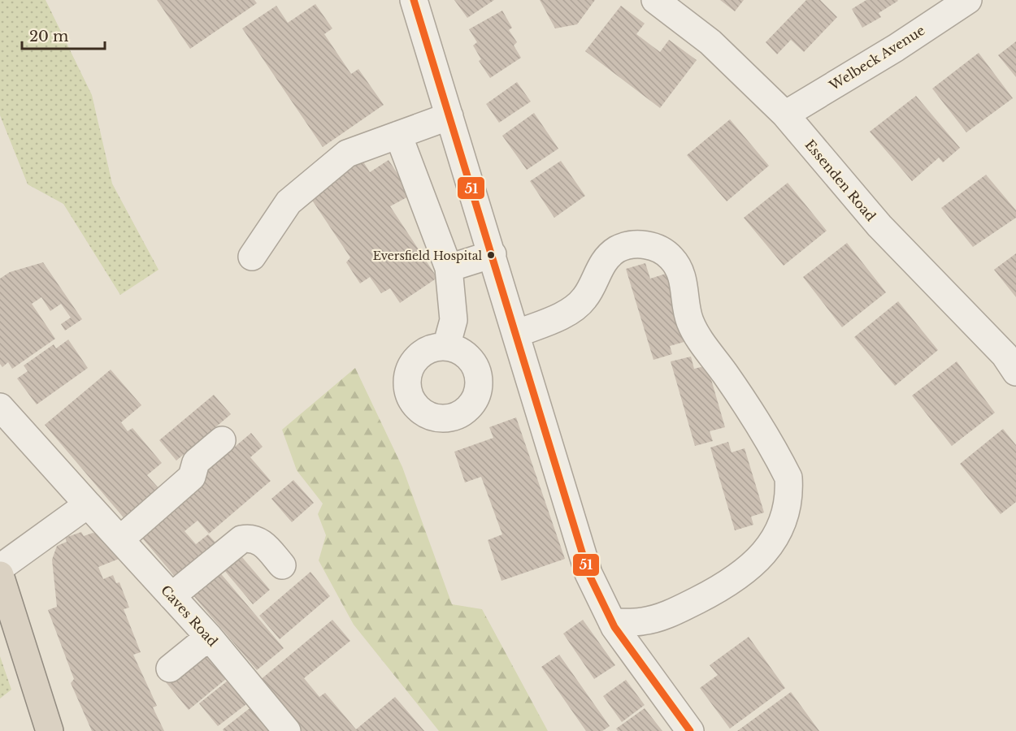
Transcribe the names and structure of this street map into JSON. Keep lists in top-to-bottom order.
{
  "streets": {
    "street": ["Welbeck Avenue", "Essenden Road", "Caves Road"]
  },
  "crossings": [
    ["Welbeck Avenue", "Essenden Road"]
  ],
  "places": ["Eversfield Hospital"],
  "lines": ["transit line 51"],
  "scale_bar": "20 m"
}
